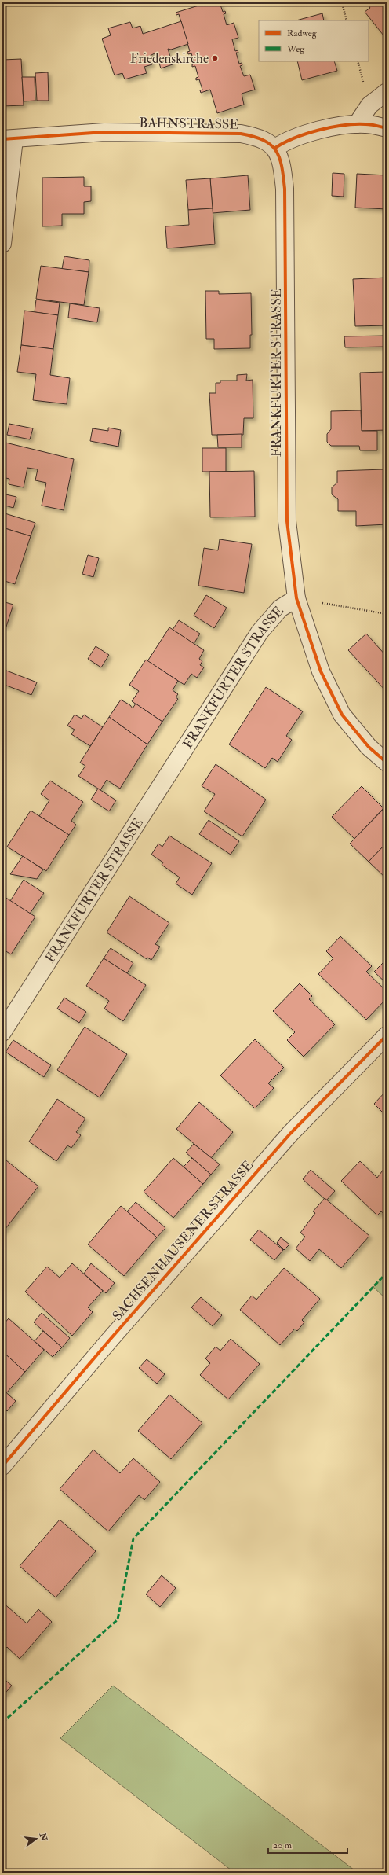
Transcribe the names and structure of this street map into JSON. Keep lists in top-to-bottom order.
{
  "streets": {
    "street": ["BAHNSTRASSE", "FRANKFURTER STRASSE", "SACHSENHAUSENER STRASSE"]
  },
  "crossings": [
    ["BAHNSTRASSE", "FRANKFURTER STRASSE"]
  ],
  "places": ["Friedenskirche"],
  "legend": ["Radweg", "Weg"],
  "scale_bar": "20 m",
  "north": "right"
}
